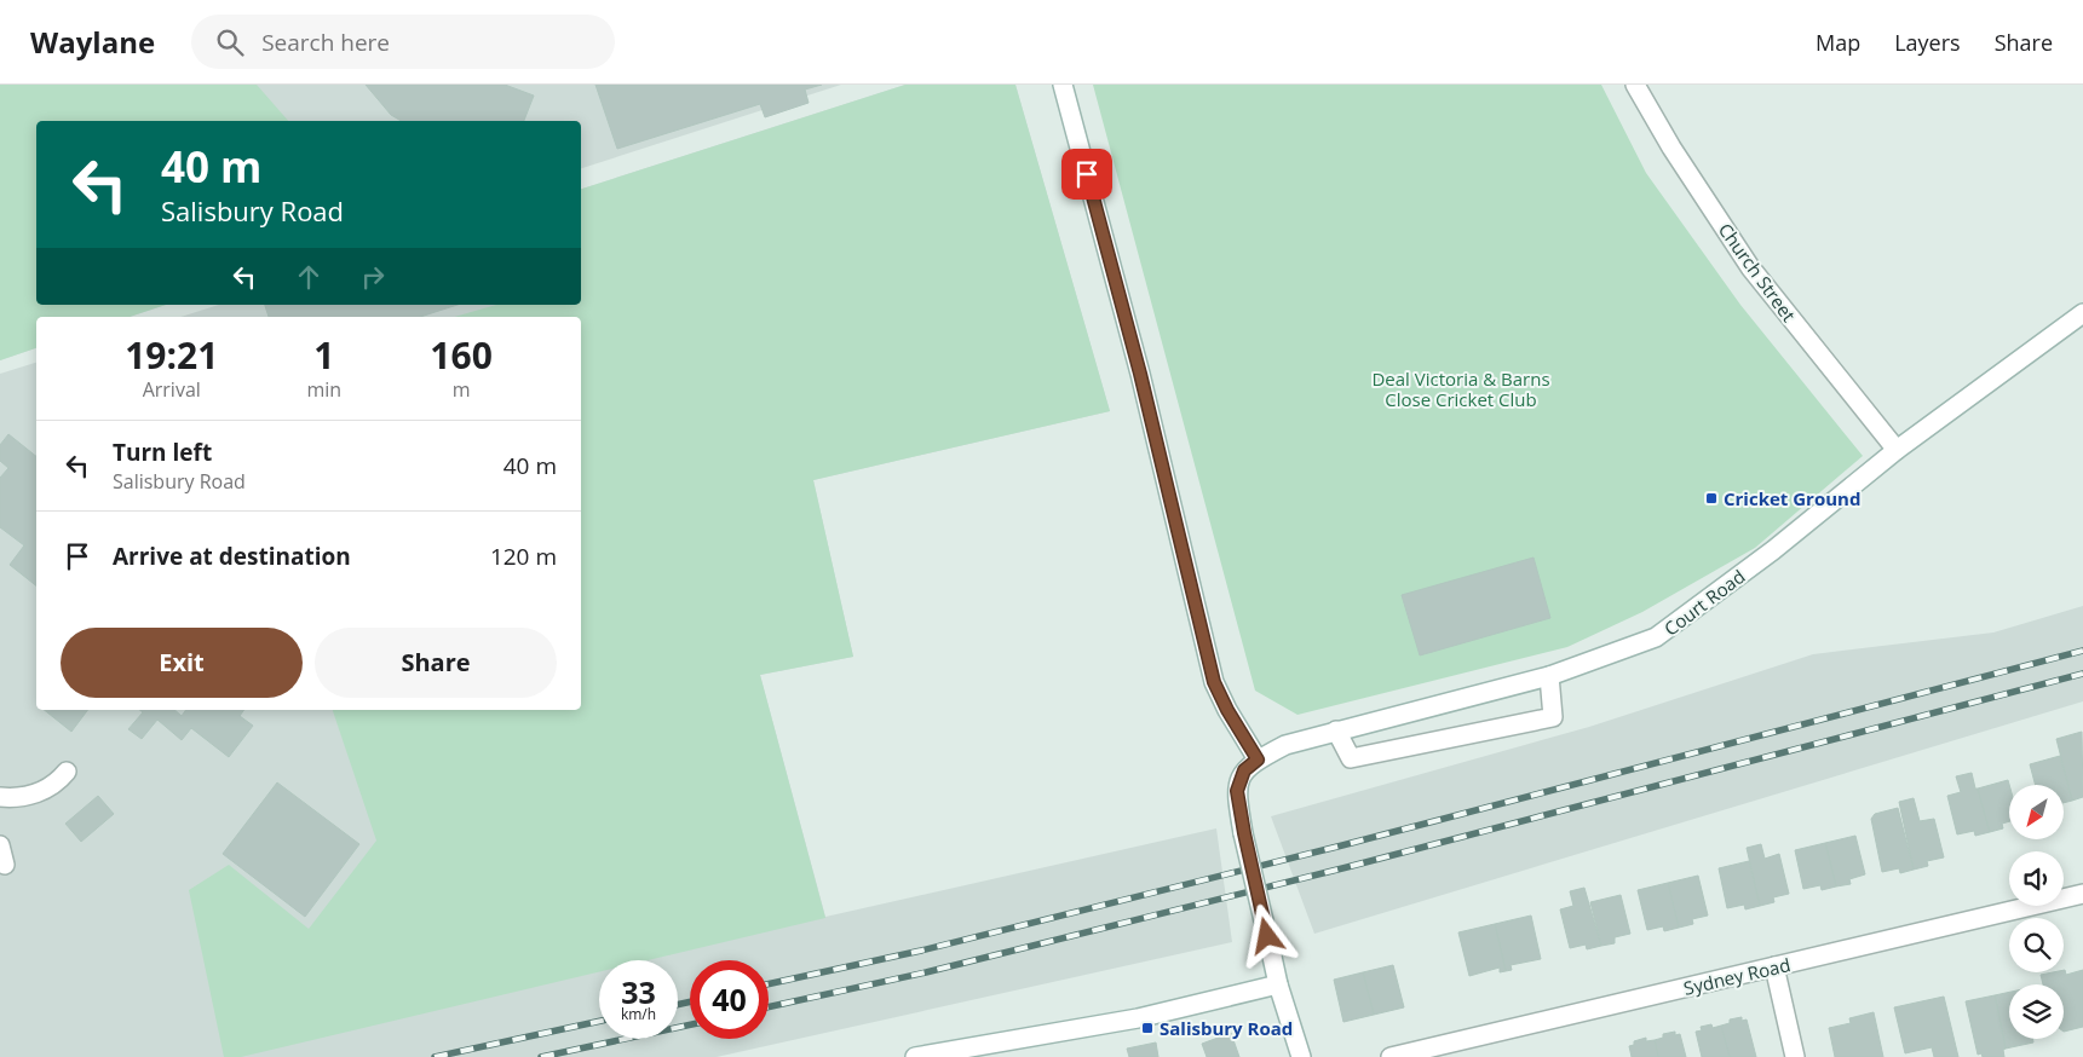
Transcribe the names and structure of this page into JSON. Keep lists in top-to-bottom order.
{
  "streets": {
    "street": ["Church Street", "Court Road", "Sydney Road"]
  },
  "crossings": [
    ["Church Street", "Court Road"]
  ],
  "parks": ["Deal Victoria & Barns Close Cricket Club"],
  "places": {
    "transit": ["Cricket Ground", "Salisbury Road"]
  },
  "north": "bottom left",
  "page": {
    "header": "Waylane",
    "search": "Search here",
    "nav": ["Map", "Layers", "Share"],
    "turn": ["40 m", "Salisbury Road"],
    "eta": [
      "19:21",
      "Arrival",
      "1",
      "min",
      "160",
      "m"
    ],
    "list": [
      {
        "name": "Turn left",
        "note": "Salisbury Road",
        "value": "40 m"
      },
      {
        "name": "Arrive at destination",
        "value": "120 m"
      }
    ],
    "buttons": ["Exit", "Share"],
    "speed": "33 km/h",
    "limit": "40"
  }
}
